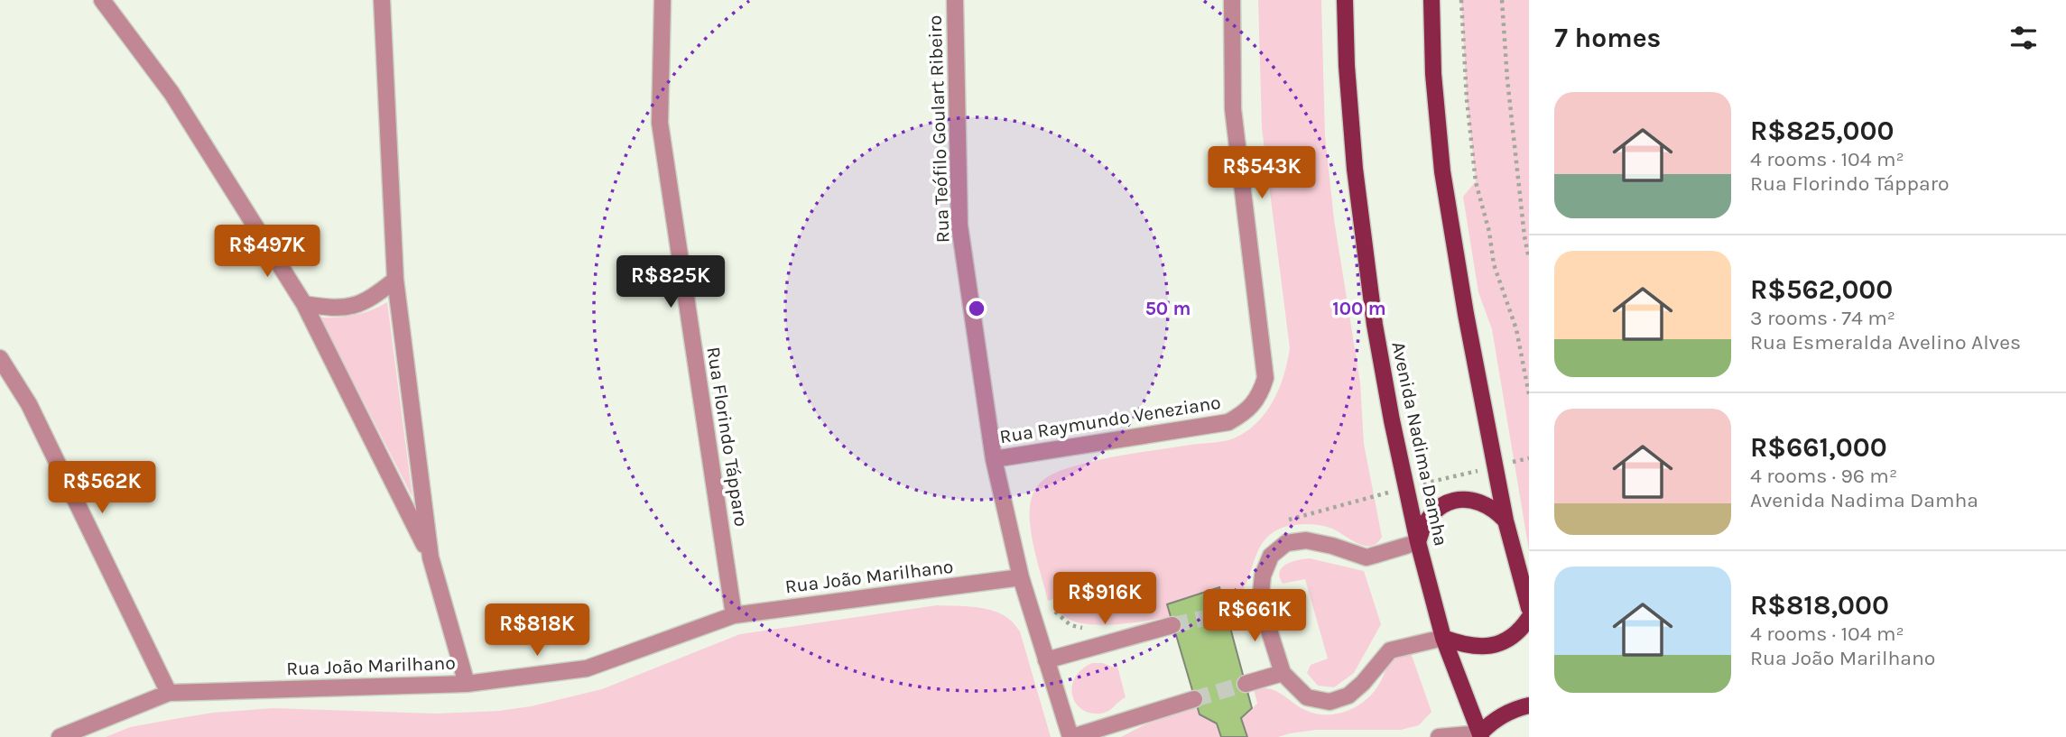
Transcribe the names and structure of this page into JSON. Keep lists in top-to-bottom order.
{
  "streets": {
    "main road": ["Avenida Nadima Damha"],
    "street": [
      "Rua Teófilo Goulart Ribeiro",
      "Rua Raymundo Veneziano",
      "Rua Florindo Tápparo",
      "Rua João Marilhano"
    ]
  },
  "crossings": [
    ["Rua Teófilo Goulart Ribeiro", "Rua Raymundo Veneziano"],
    ["Rua Teófilo Goulart Ribeiro", "Rua João Marilhano"],
    ["Rua Florindo Tápparo", "Rua João Marilhano"]
  ],
  "page": {
    "heading": "7 homes",
    "list": [
      {
        "name": "R$825,000",
        "note": "4 rooms · 104 m² · Rua Florindo Tápparo"
      },
      {
        "name": "R$562,000",
        "note": "3 rooms · 74 m² · Rua Esmeralda Avelino Alves"
      },
      {
        "name": "R$661,000",
        "note": "4 rooms · 96 m² · Avenida Nadima Damha"
      },
      {
        "name": "R$818,000",
        "note": "4 rooms · 104 m² · Rua João Marilhano"
      }
    ],
    "price": [
      "R$543K",
      "R$497K",
      "R$825K",
      "R$562K",
      "R$916K",
      "R$661K",
      "R$818K"
    ]
  },
  "rings": ["50 m", "100 m"]
}
